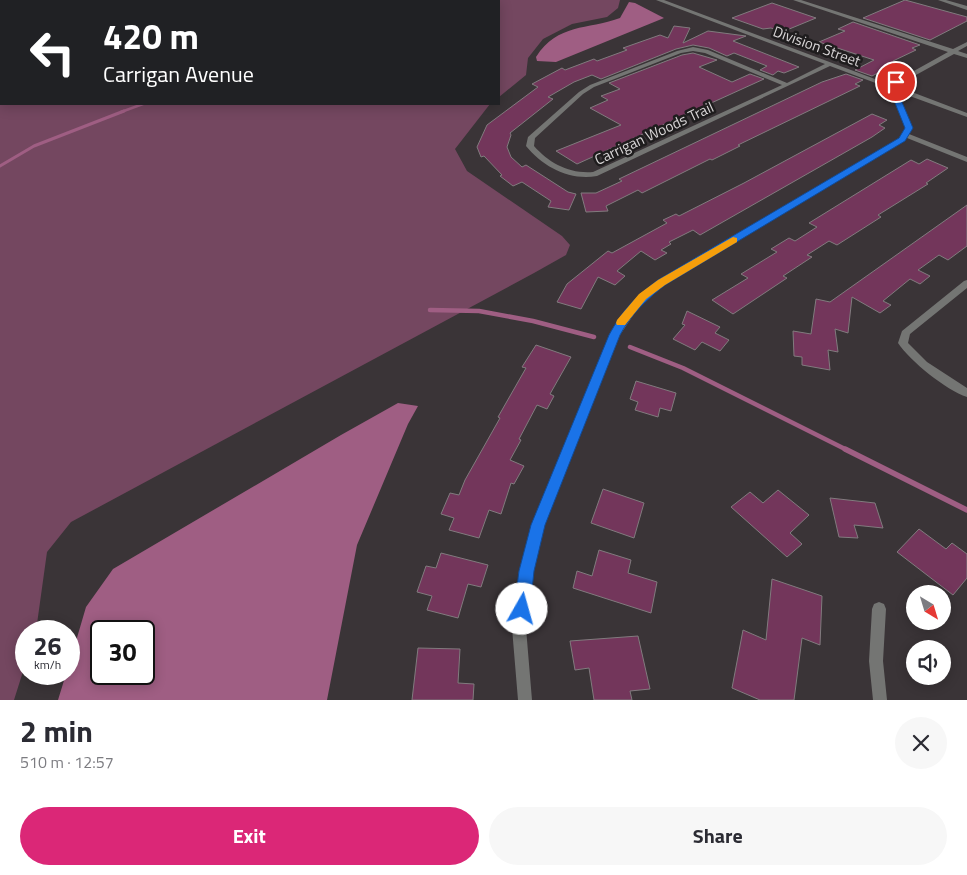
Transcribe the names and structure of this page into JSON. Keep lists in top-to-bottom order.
{
  "streets": {
    "street": ["Division Street", "Carrigan Woods Trail"]
  },
  "crossings": [
    ["Division Street", "Carrigan Woods Trail"]
  ],
  "north": "bottom right",
  "page": {
    "turn": ["420 m", "Carrigan Avenue"],
    "speed": "26 km/h",
    "limit": "30",
    "heading": ["2 min", "510 m · 12:57"],
    "buttons": ["Exit", "Share"]
  }
}
